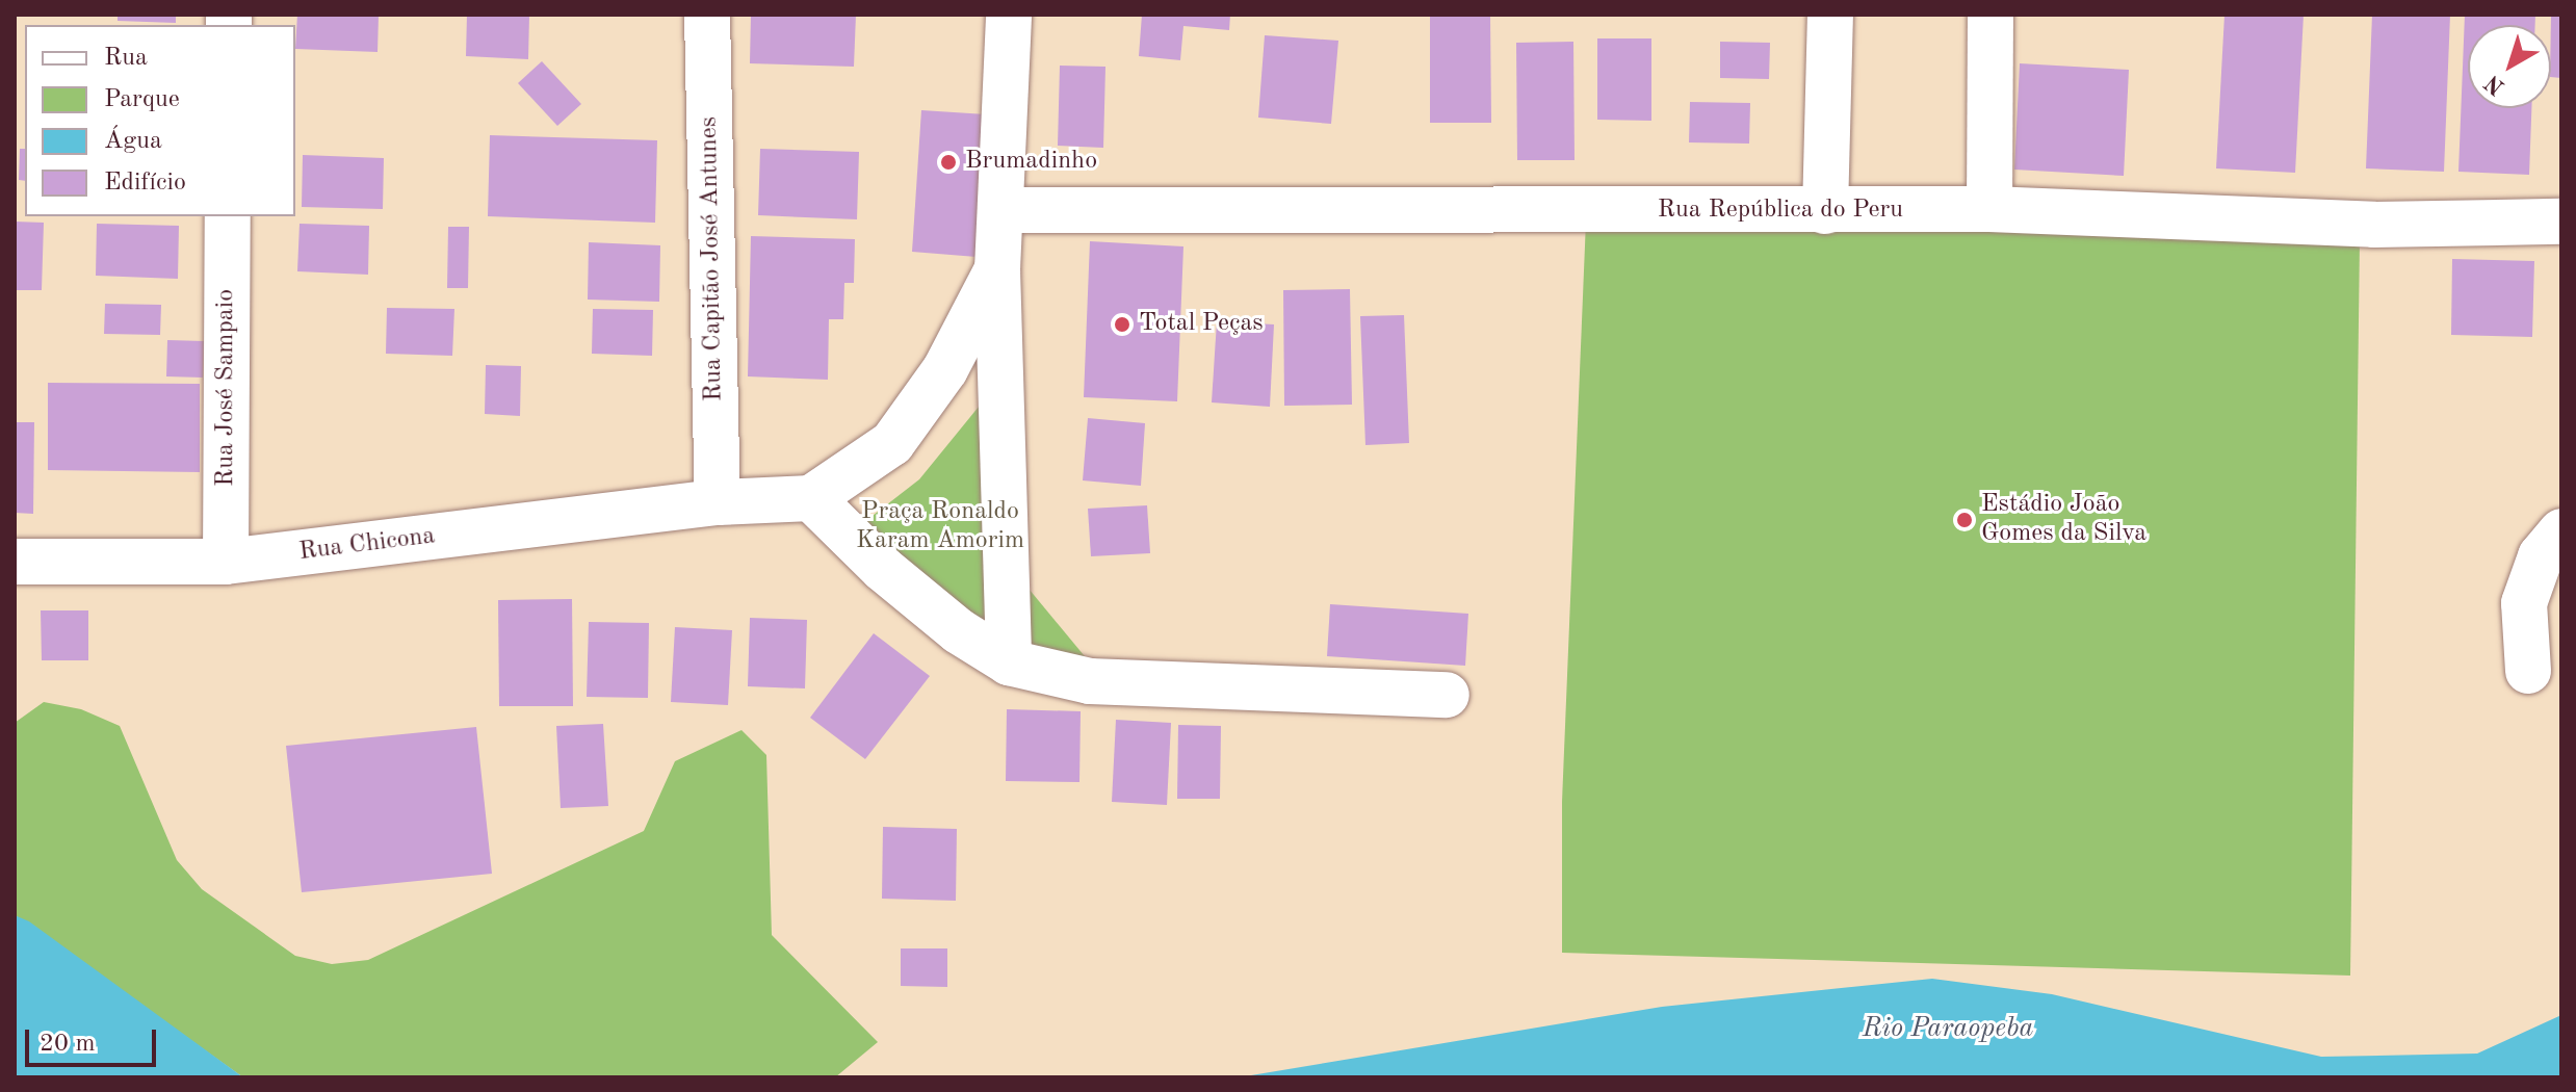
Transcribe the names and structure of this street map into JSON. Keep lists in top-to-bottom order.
{
  "streets": {
    "street": [
      "Rua República do Peru",
      "Rua Capitão José Antunes",
      "Rua José Sampaio",
      "Rua Chicona"
    ]
  },
  "crossings": [
    ["Rua Capitão José Antunes", "Rua Chicona"],
    ["Rua José Sampaio", "Rua Chicona"]
  ],
  "water": ["Rio Paraopeba"],
  "parks": ["Praça Ronaldo Karam Amorim"],
  "places": ["Brumadinho", "Total Peças", "Estádio João Gomes da Silva"],
  "legend": [
    "Rua",
    "Parque",
    "Água",
    "Edifício"
  ],
  "scale_bar": "20 m",
  "north": "bottom left"
}
